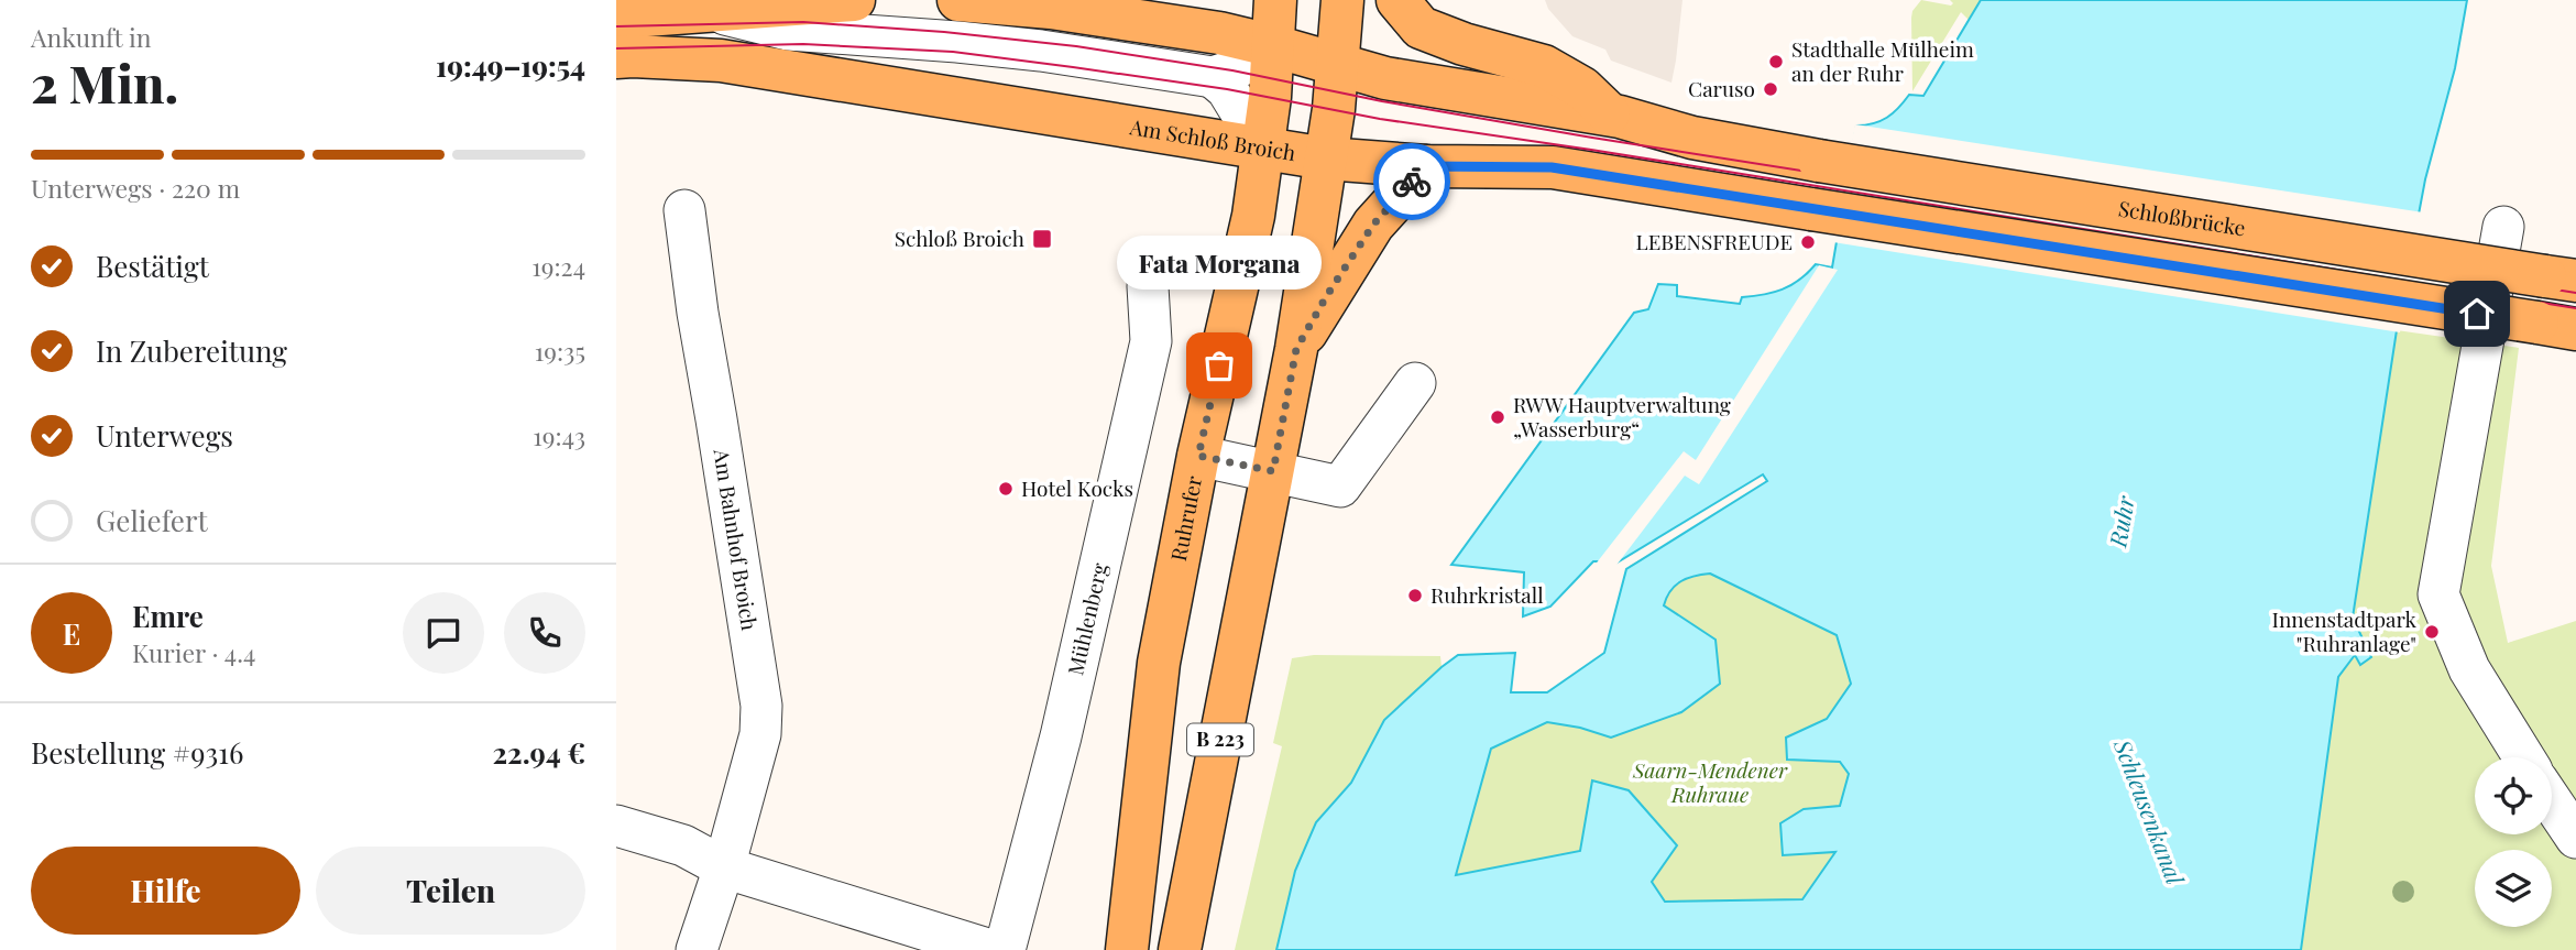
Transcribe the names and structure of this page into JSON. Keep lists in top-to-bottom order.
{
  "streets": {
    "main road": [
      "Am Schloß Broich",
      "Schloßbrücke",
      "Ruhrufer",
      "B 223"
    ],
    "street": ["Am Bahnhof Broich", "Mühlenberg"]
  },
  "crossings": [
    ["Am Schloß Broich", "Ruhrufer"],
    ["Am Schloß Broich", "B 223"]
  ],
  "water": ["Ruhr", "Schleusenkanal"],
  "parks": ["Saarn-Mendener Ruhraue"],
  "places": {
    "other": [
      "Stadthalle Mülheim an der Ruhr",
      "Caruso",
      "LEBENSFREUDE",
      "Fata Morgana",
      "RWW Hauptverwaltung „Wasserburg“",
      "Hotel Kocks",
      "Ruhrkristall",
      "Innenstadtpark \"Ruhranlage\""
    ],
    "transit": ["Schloß Broich"]
  },
  "page": {
    "heading": ["2 Min.", "Ankunft in", "19:49–19:54"],
    "panel": [
      "Emre",
      "Kurier · 4.4",
      "Bestellung #9316",
      "22.94 €"
    ],
    "bar": "Unterwegs · 220 m",
    "list": [
      ["Bestätigt", "19:24"],
      ["In Zubereitung", "19:35"],
      ["Unterwegs", "19:43"],
      "Geliefert"
    ],
    "bubble": "Fata Morgana",
    "round": "E",
    "buttons": ["Hilfe", "Teilen"]
  }
}
